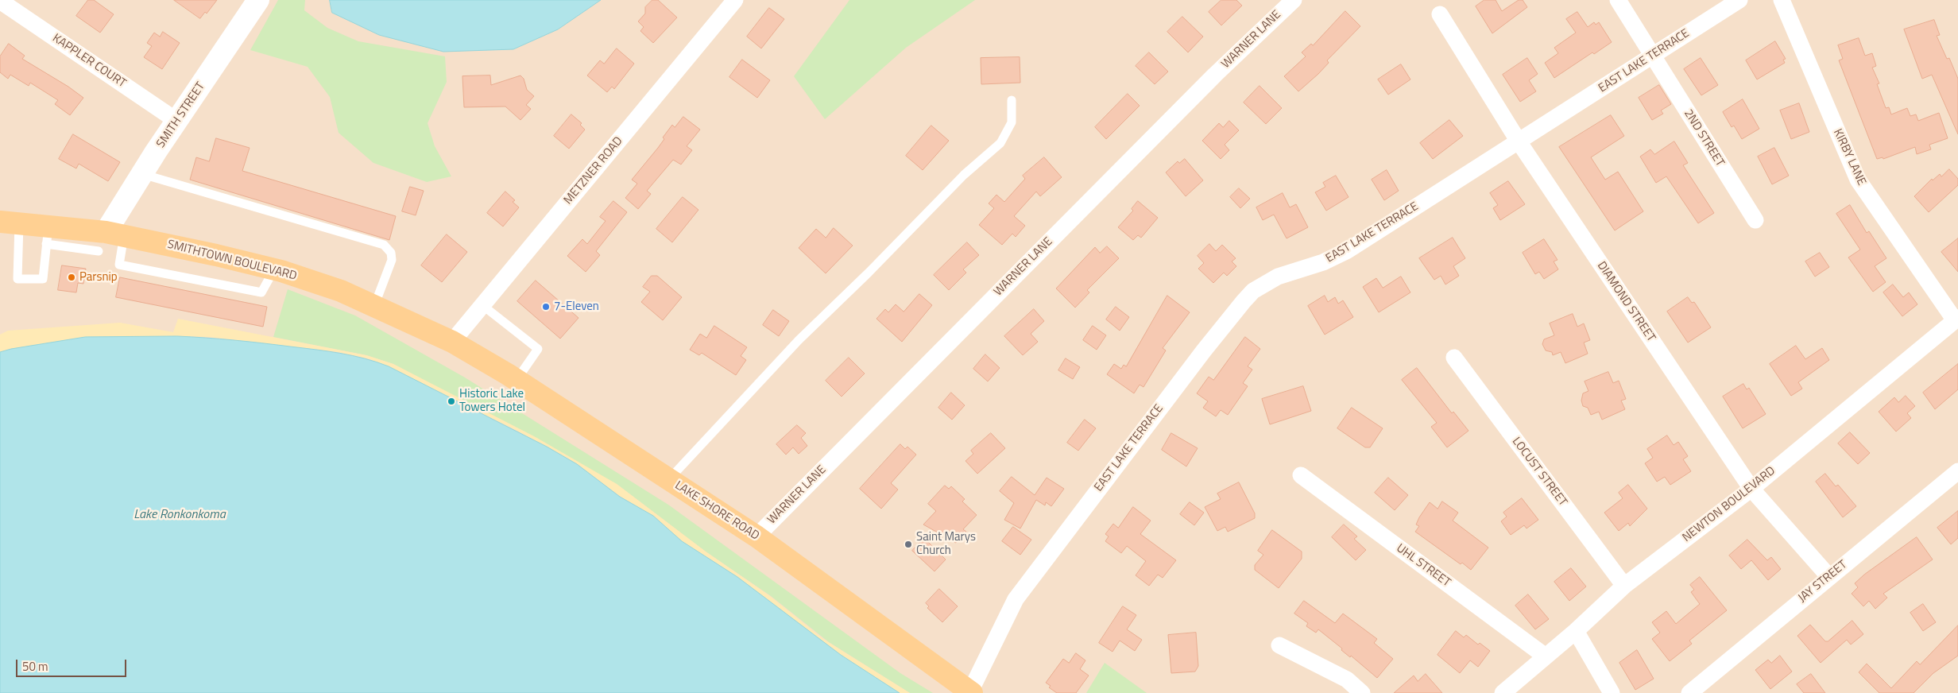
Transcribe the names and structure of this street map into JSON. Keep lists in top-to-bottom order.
{
  "streets": {
    "main road": ["SMITHTOWN BOULEVARD", "LAKE SHORE ROAD"],
    "street": [
      "WARNER LANE",
      "KAPPLER COURT",
      "EAST LAKE TERRACE",
      "SMITH STREET",
      "2ND STREET",
      "KIRBY LANE",
      "METZNER ROAD",
      "DIAMOND STREET",
      "LOCUST STREET",
      "NEWTON BOULEVARD",
      "UHL STREET",
      "JAY STREET"
    ]
  },
  "crossings": [
    ["WARNER LANE", "LAKE SHORE ROAD"],
    ["KAPPLER COURT", "SMITH STREET"],
    ["EAST LAKE TERRACE", "2ND STREET"],
    ["EAST LAKE TERRACE", "DIAMOND STREET"],
    ["EAST LAKE TERRACE", "LAKE SHORE ROAD"],
    ["SMITH STREET", "SMITHTOWN BOULEVARD"],
    ["KIRBY LANE", "NEWTON BOULEVARD"],
    ["METZNER ROAD", "SMITHTOWN BOULEVARD"],
    ["METZNER ROAD", "LAKE SHORE ROAD"],
    ["SMITHTOWN BOULEVARD", "LAKE SHORE ROAD"],
    ["DIAMOND STREET", "NEWTON BOULEVARD"],
    ["DIAMOND STREET", "JAY STREET"],
    ["LOCUST STREET", "NEWTON BOULEVARD"],
    ["NEWTON BOULEVARD", "UHL STREET"]
  ],
  "water": ["Lake Ronkonkoma"],
  "places": [
    "Parsnip",
    "7-Eleven",
    "Historic Lake Towers Hotel",
    "Saint Marys Church"
  ],
  "scale_bar": "50 m"
}
